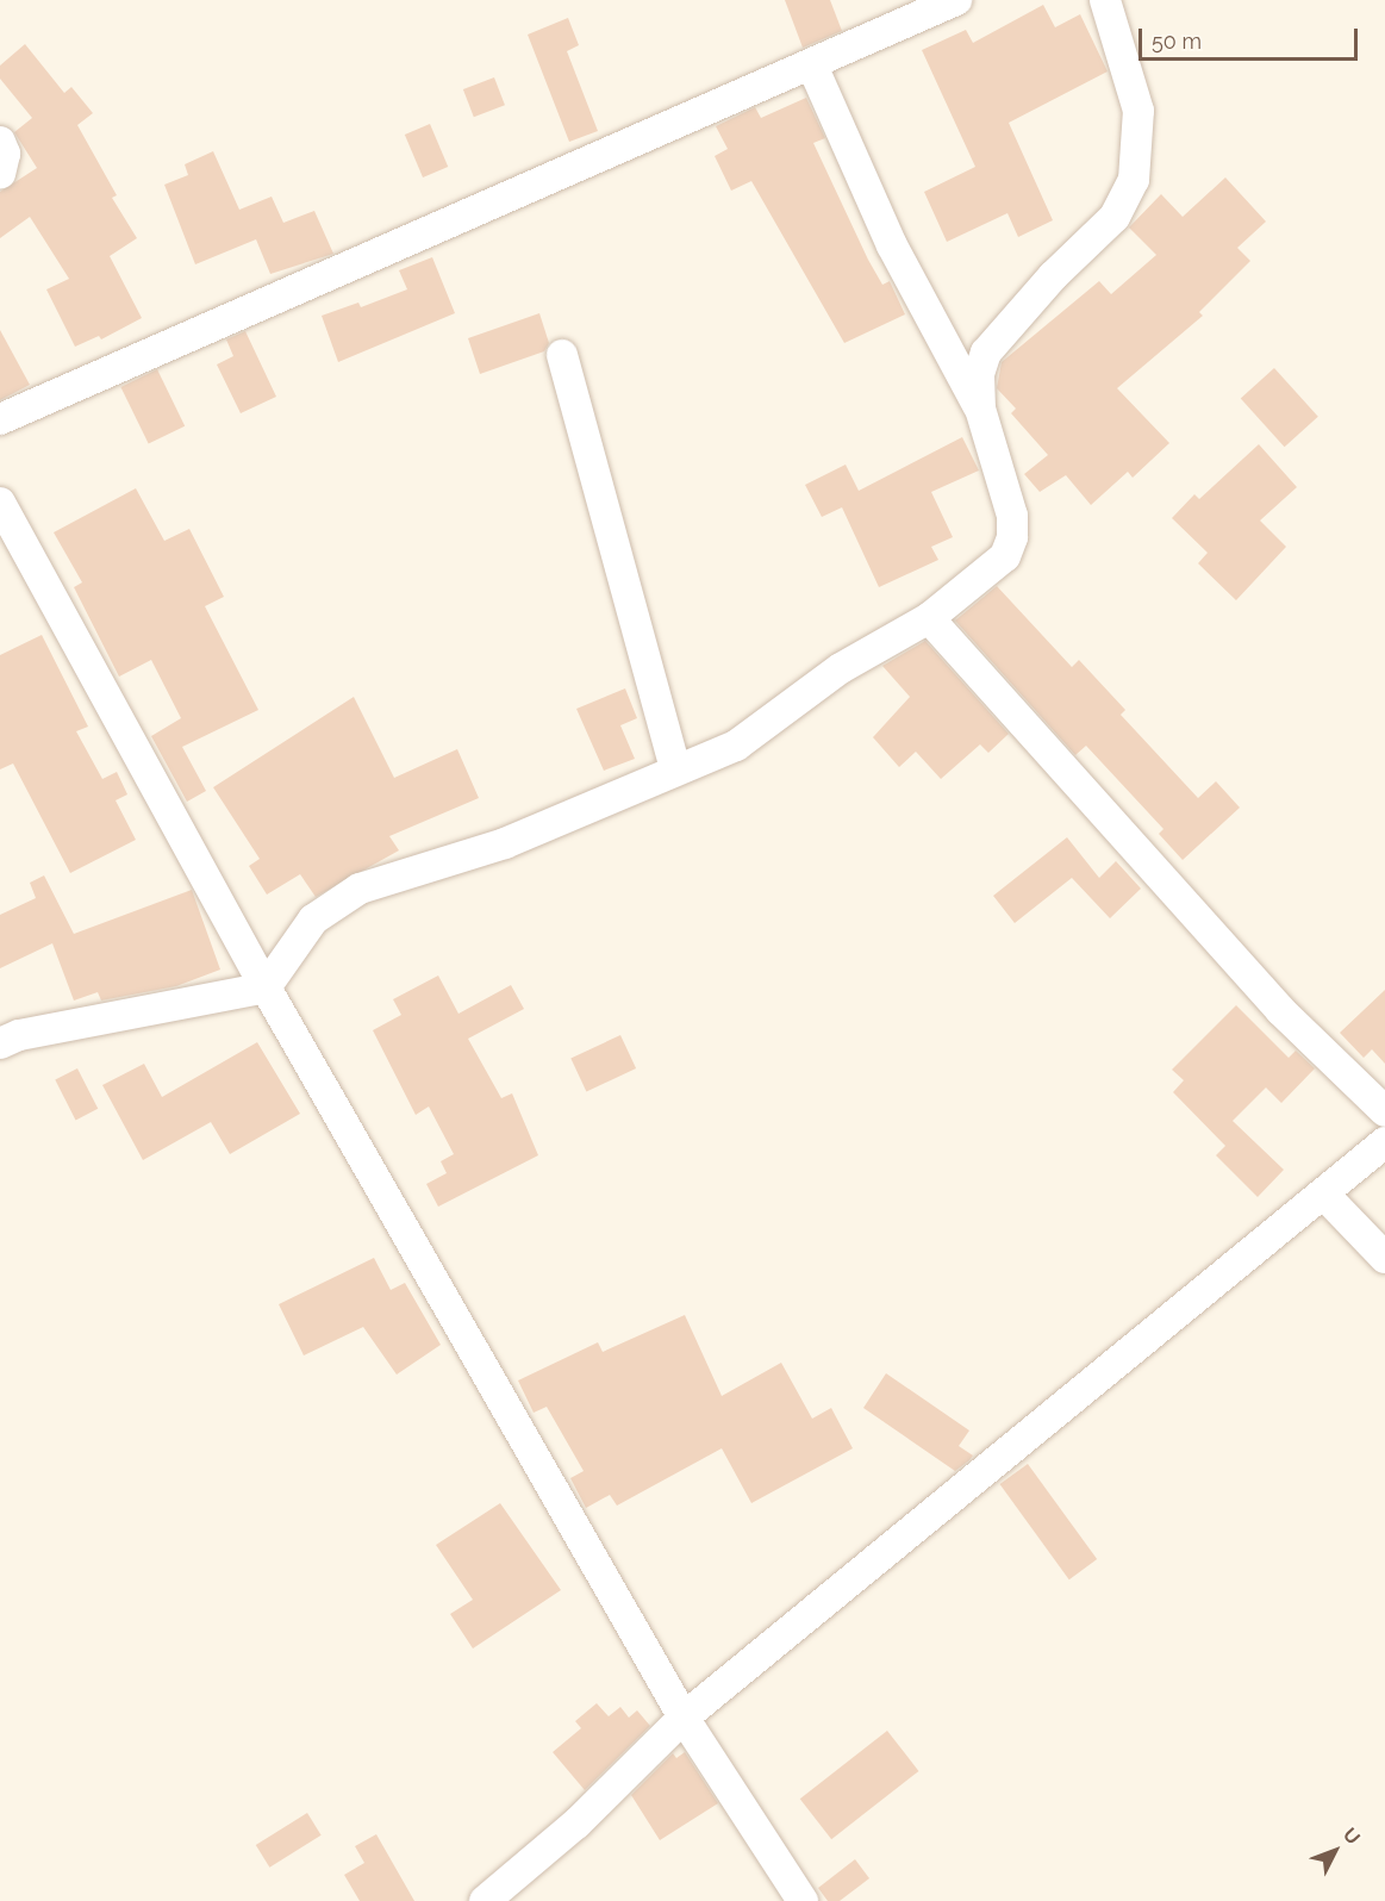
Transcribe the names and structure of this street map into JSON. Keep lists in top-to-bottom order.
{
  "scale_bar": "50 m",
  "north": "top right"
}
